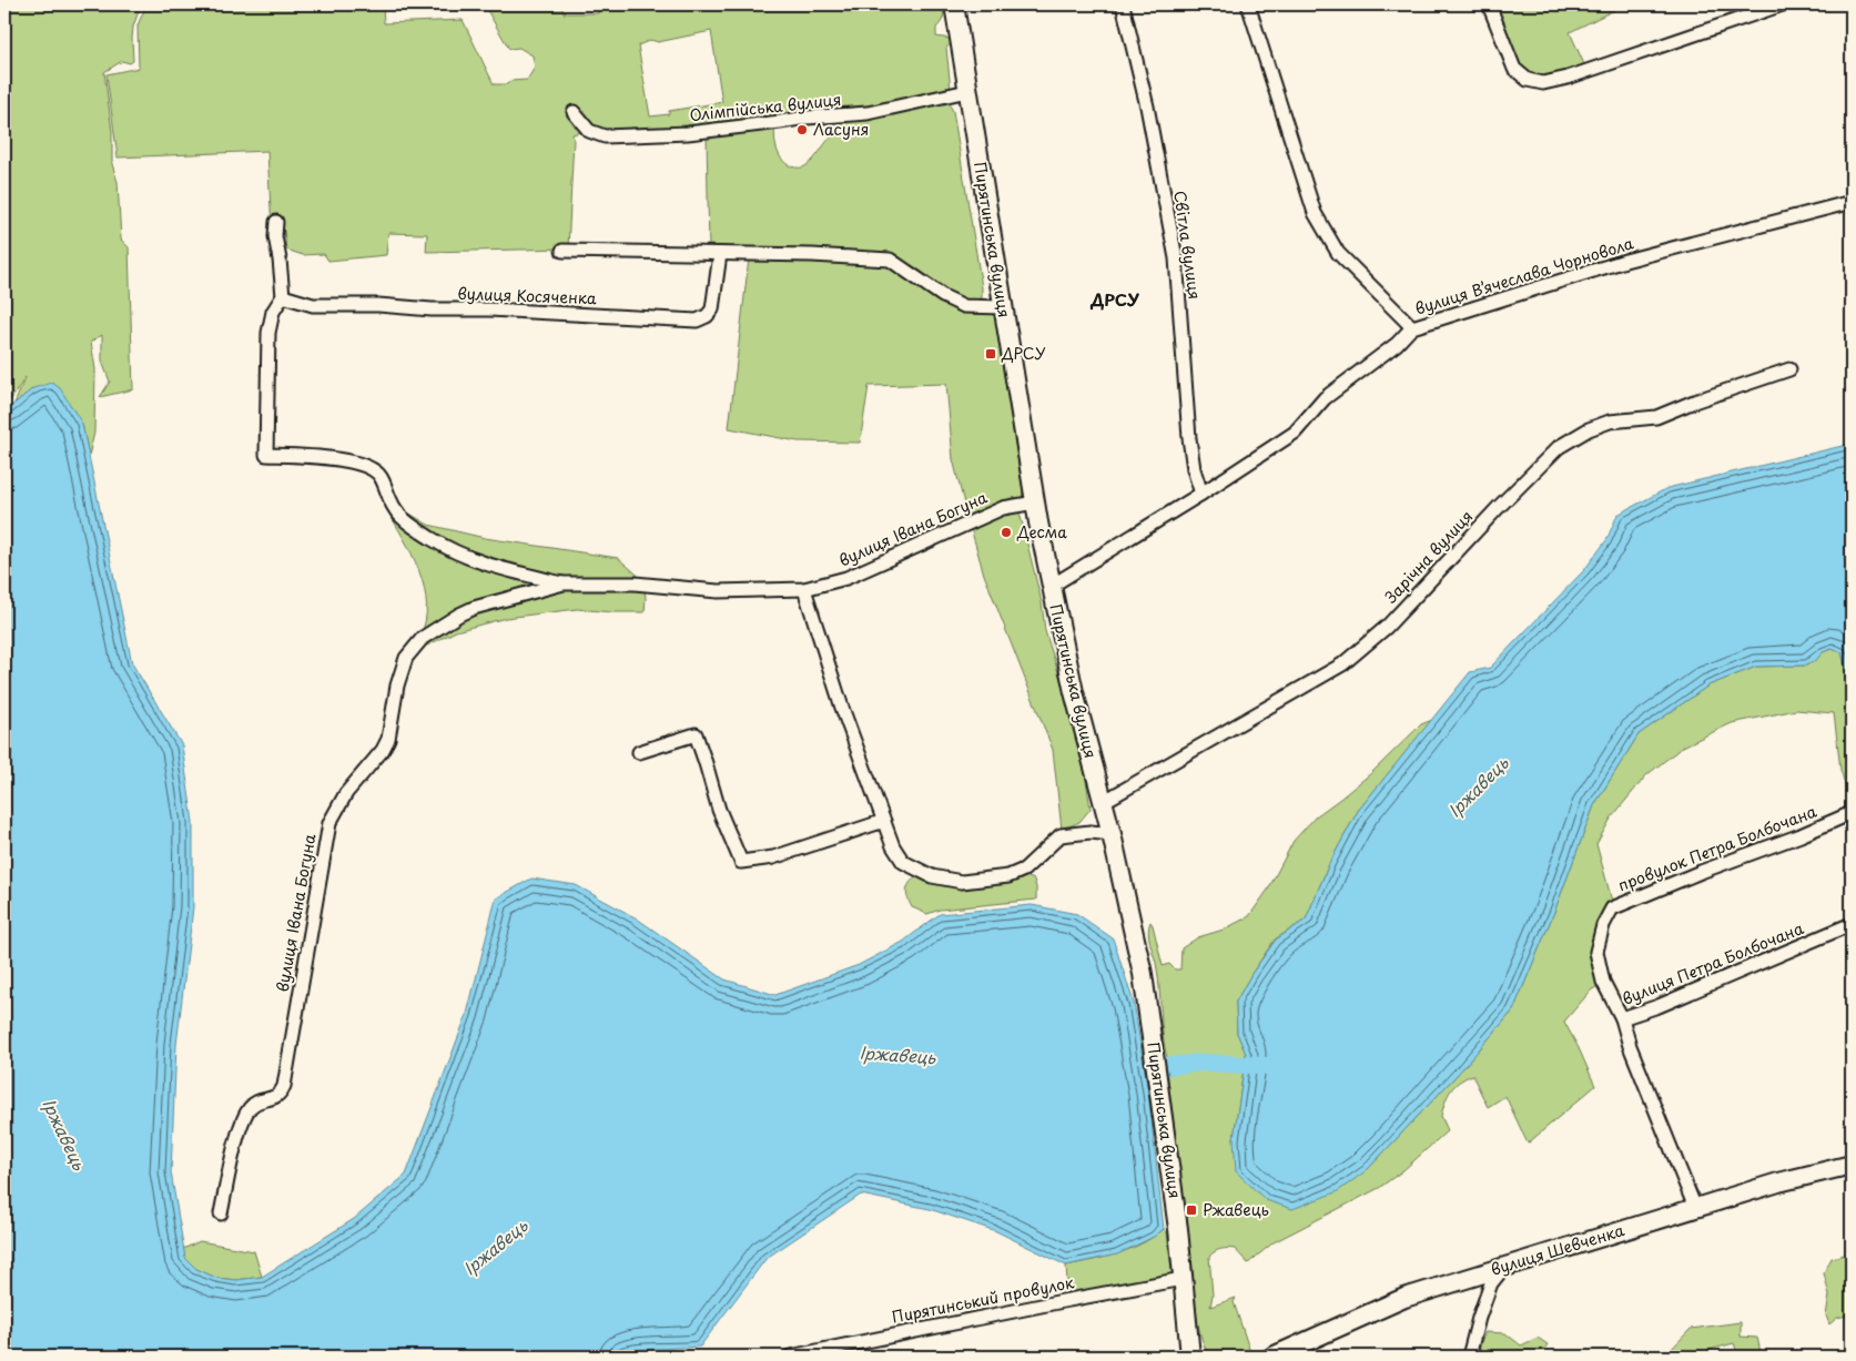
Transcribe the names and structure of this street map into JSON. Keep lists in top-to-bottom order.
{
  "streets": {
    "main road": ["Пирятинська вулиця", "вулиця Шевченка"],
    "street": [
      "Олімпійська вулиця",
      "Світла вулиця",
      "вулиця Вʼячеслава Чорновола",
      "вулиця Косяченка",
      "вулиця Івана Богуна",
      "Зарічна вулиця",
      "провулок Петра Болбочана",
      "вулиця Петра Болбочана",
      "Пирятинський провулок"
    ]
  },
  "crossings": [
    ["Олімпійська вулиця", "Пирятинська вулиця"],
    ["Пирятинська вулиця", "вулиця Вʼячеслава Чорновола"],
    ["Пирятинська вулиця", "вулиця Івана Богуна"],
    ["Пирятинська вулиця", "Зарічна вулиця"],
    ["Пирятинська вулиця", "Пирятинський провулок"],
    ["Світла вулиця", "вулиця Вʼячеслава Чорновола"],
    ["вулиця Косяченка", "вулиця Івана Богуна"],
    ["провулок Петра Болбочана", "вулиця Петра Болбочана"],
    ["вулиця Петра Болбочана", "вулиця Шевченка"]
  ],
  "districts": ["ДРСУ"],
  "water": ["Іржавець"],
  "places": {
    "other": ["Ласуня", "Десма"],
    "transit": ["ДРСУ", "Ржавець"]
  }
}
